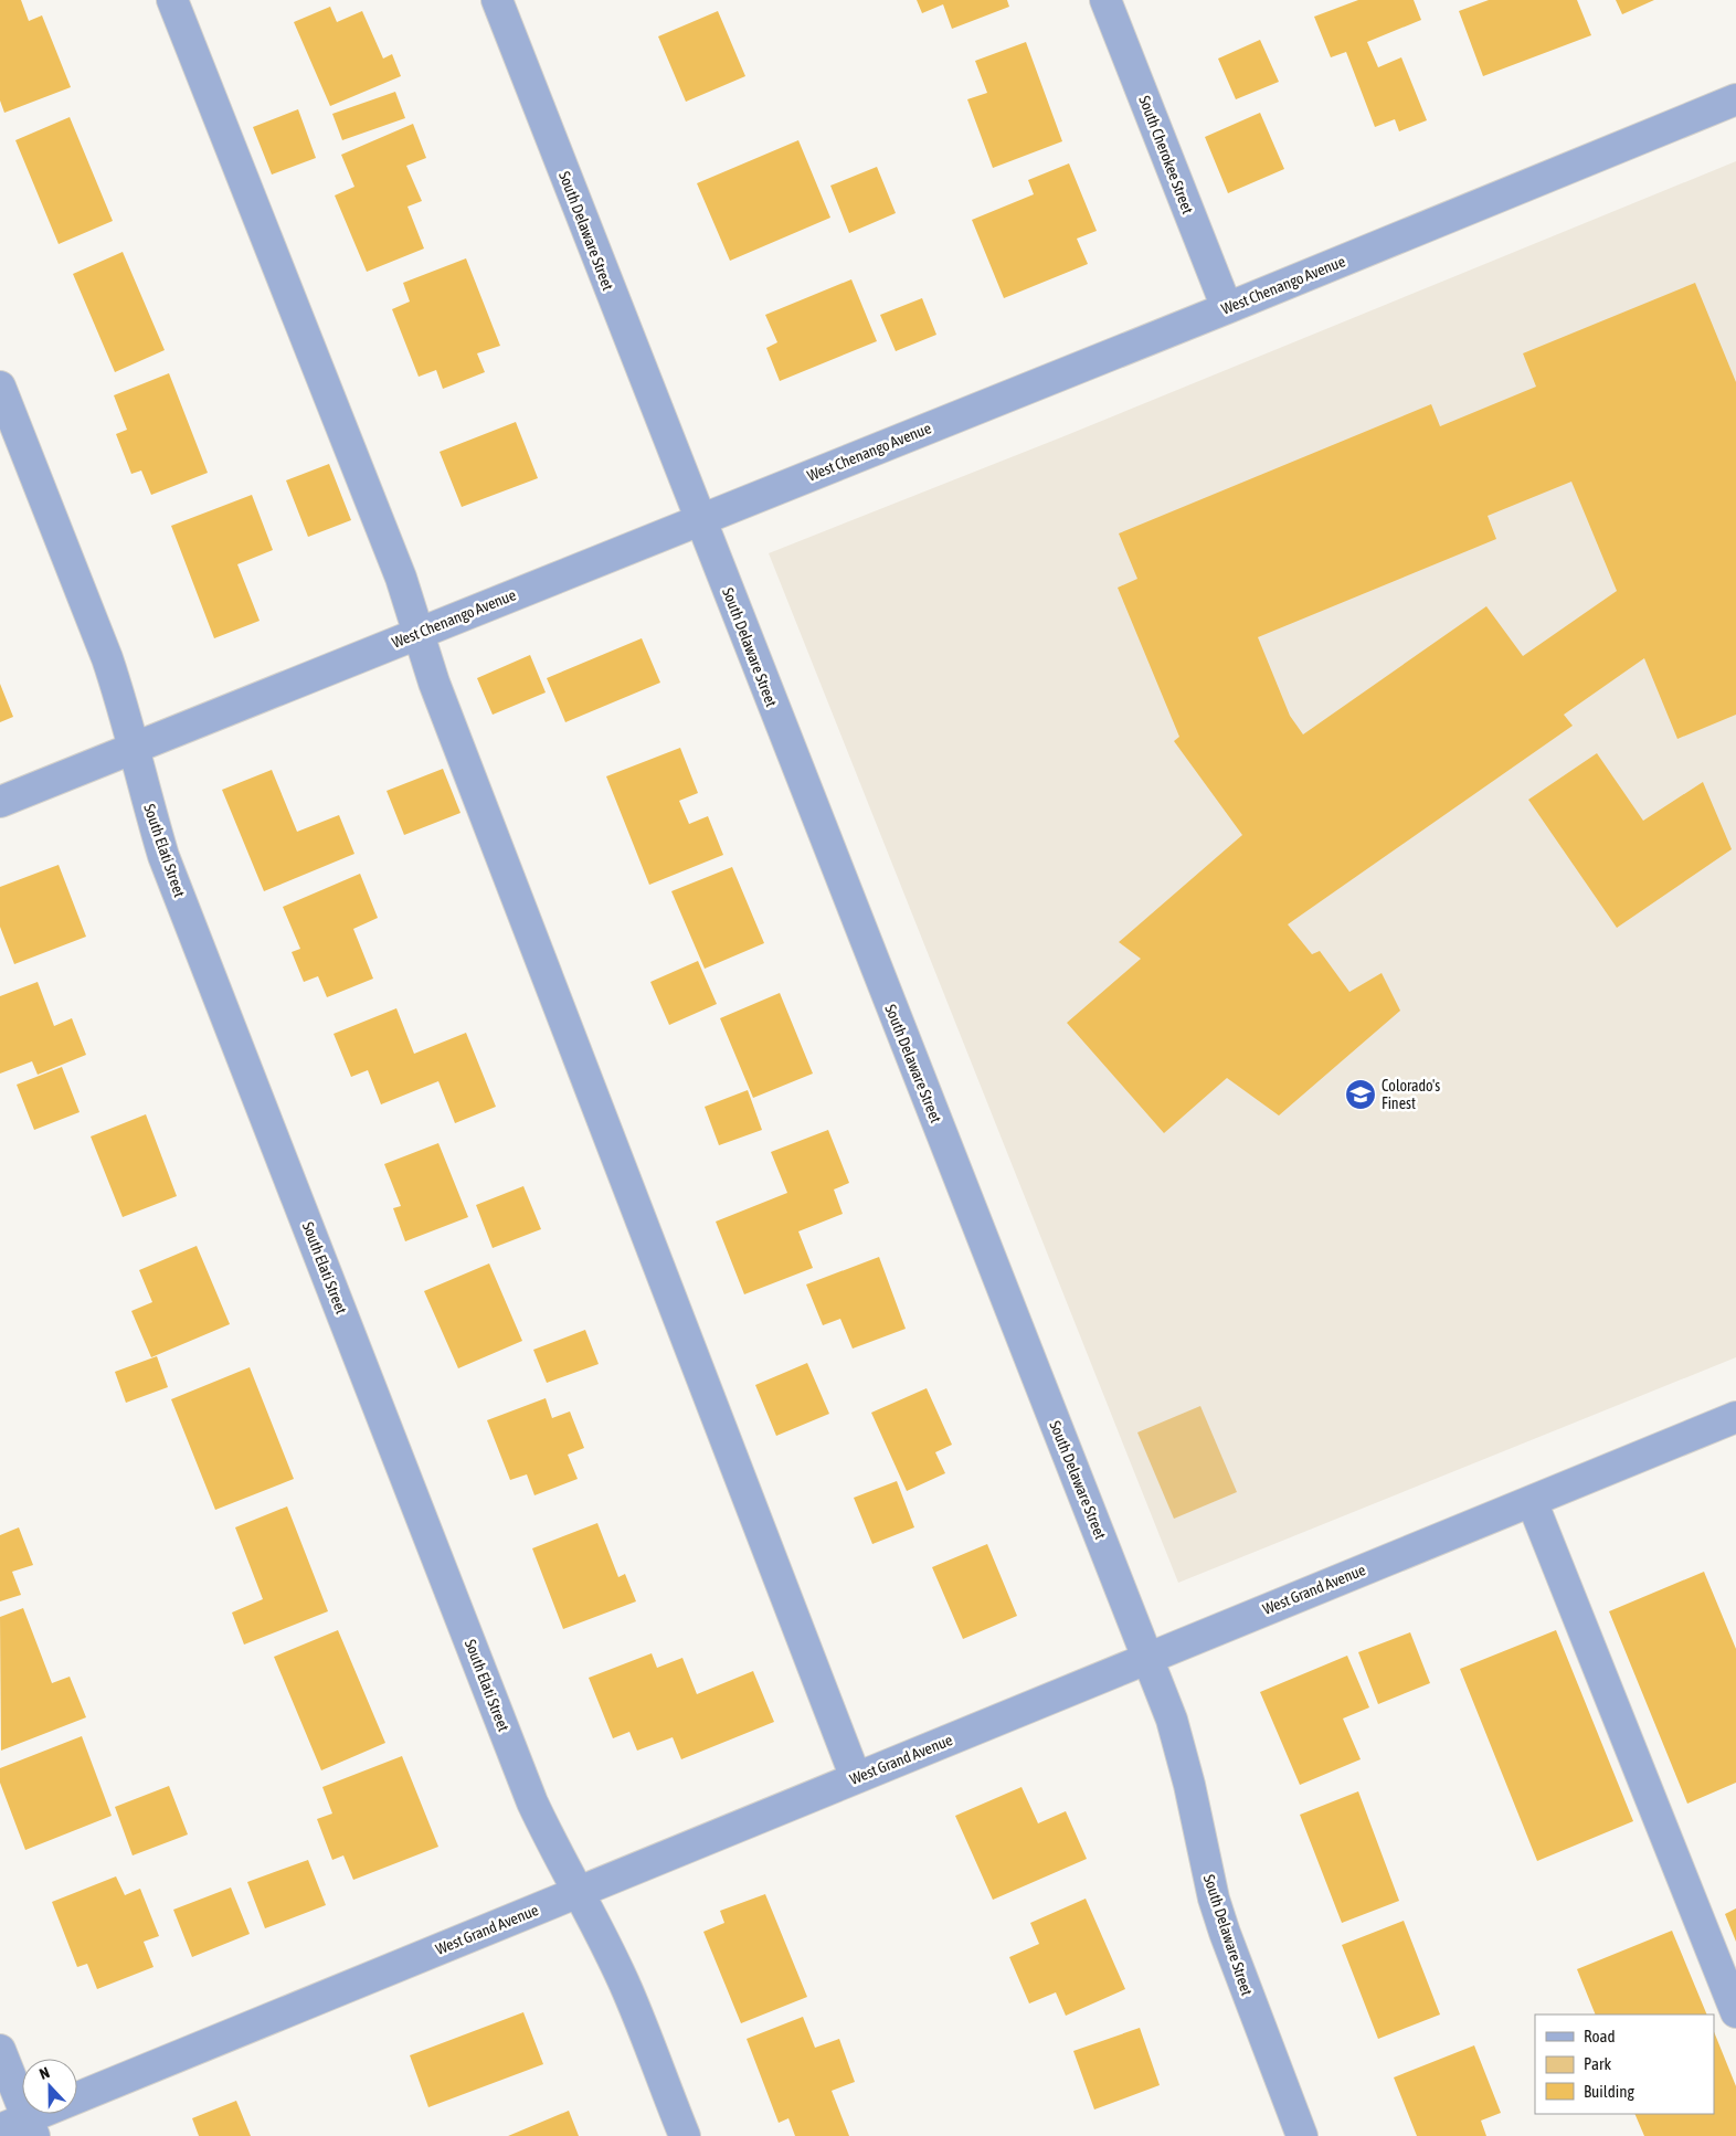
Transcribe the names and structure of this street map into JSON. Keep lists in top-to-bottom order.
{
  "streets": {
    "street": [
      "South Cherokee Street",
      "South Delaware Street",
      "West Chenango Avenue",
      "South Elati Street",
      "West Grand Avenue"
    ]
  },
  "crossings": [
    ["South Cherokee Street", "West Chenango Avenue"],
    ["South Delaware Street", "West Chenango Avenue"],
    ["South Delaware Street", "West Grand Avenue"],
    ["West Chenango Avenue", "South Elati Street"],
    ["South Elati Street", "West Grand Avenue"]
  ],
  "places": {
    "school or university": ["Colorado's Finest"]
  },
  "legend": ["Road", "Park", "Building"],
  "north": "top"
}
